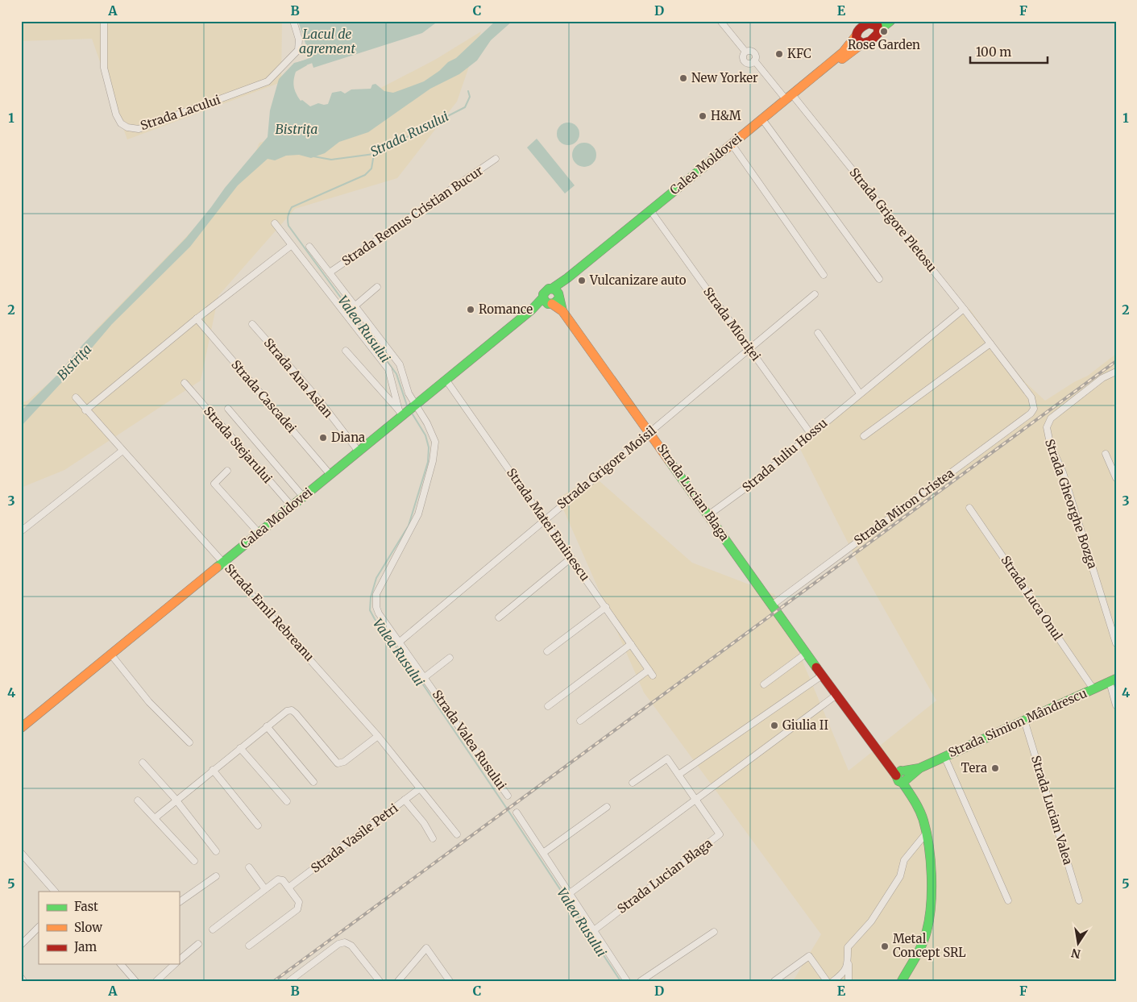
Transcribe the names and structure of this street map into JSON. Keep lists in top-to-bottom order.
{
  "streets": {
    "main road": ["Calea Moldovei", "Strada Lucian Blaga", "Strada Simion Mândrescu"],
    "street": [
      "Strada Lacului",
      "Strada Remus Cristian Bucur",
      "Strada Grigore Pletosu",
      "Strada Mioriței",
      "Strada Ana Aslan",
      "Strada Cascadei",
      "Strada Stejarului",
      "Strada Iuliu Hossu",
      "Strada Grigore Moisil",
      "Strada Gheorghe Bozga",
      "Strada Miron Cristea",
      "Strada Matei Eminescu",
      "Strada Luca Onul",
      "Strada Emil Rebreanu",
      "Strada Valea Rusului",
      "Strada Lucian Valea",
      "Strada Vasile Petri"
    ]
  },
  "crossings": [
    ["Calea Moldovei", "Strada Grigore Pletosu"],
    ["Calea Moldovei", "Strada Mioriței"],
    ["Calea Moldovei", "Strada Ana Aslan"],
    ["Calea Moldovei", "Strada Cascadei"],
    ["Calea Moldovei", "Strada Stejarului"],
    ["Calea Moldovei", "Strada Lucian Blaga"],
    ["Calea Moldovei", "Strada Matei Eminescu"],
    ["Calea Moldovei", "Strada Emil Rebreanu"],
    ["Calea Moldovei", "Strada Valea Rusului"],
    ["Strada Grigore Pletosu", "Strada Iuliu Hossu"],
    ["Strada Grigore Pletosu", "Strada Miron Cristea"],
    ["Strada Mioriței", "Strada Iuliu Hossu"],
    ["Strada Mioriței", "Strada Grigore Moisil"],
    ["Strada Iuliu Hossu", "Strada Lucian Blaga"],
    ["Strada Grigore Moisil", "Strada Lucian Blaga"],
    ["Strada Grigore Moisil", "Strada Matei Eminescu"],
    ["Strada Grigore Moisil", "Strada Valea Rusului"],
    ["Strada Lucian Blaga", "Strada Miron Cristea"],
    ["Strada Lucian Blaga", "Strada Simion Mândrescu"],
    ["Strada Luca Onul", "Strada Simion Mândrescu"],
    ["Strada Emil Rebreanu", "Strada Vasile Petri"],
    ["Strada Simion Mândrescu", "Strada Lucian Valea"]
  ],
  "water": [
    "Lacul de agrement",
    "Bistrița",
    "Strada Rusului",
    "Valea Rusului"
  ],
  "places": [
    "Rose Garden",
    "KFC",
    "New Yorker",
    "H&M",
    "Vulcanizare auto",
    "Romance",
    "Diana",
    "Giulia II",
    "Tera",
    "Metal Concept SRL"
  ],
  "legend": ["Fast", "Slow", "Jam"],
  "scale_bar": "100 m",
  "north": "bottom",
  "grid": {
    "columns": [
      "A",
      "B",
      "C",
      "D",
      "E",
      "F"
    ],
    "rows": [
      "1",
      "2",
      "3",
      "4",
      "5"
    ]
  }
}
